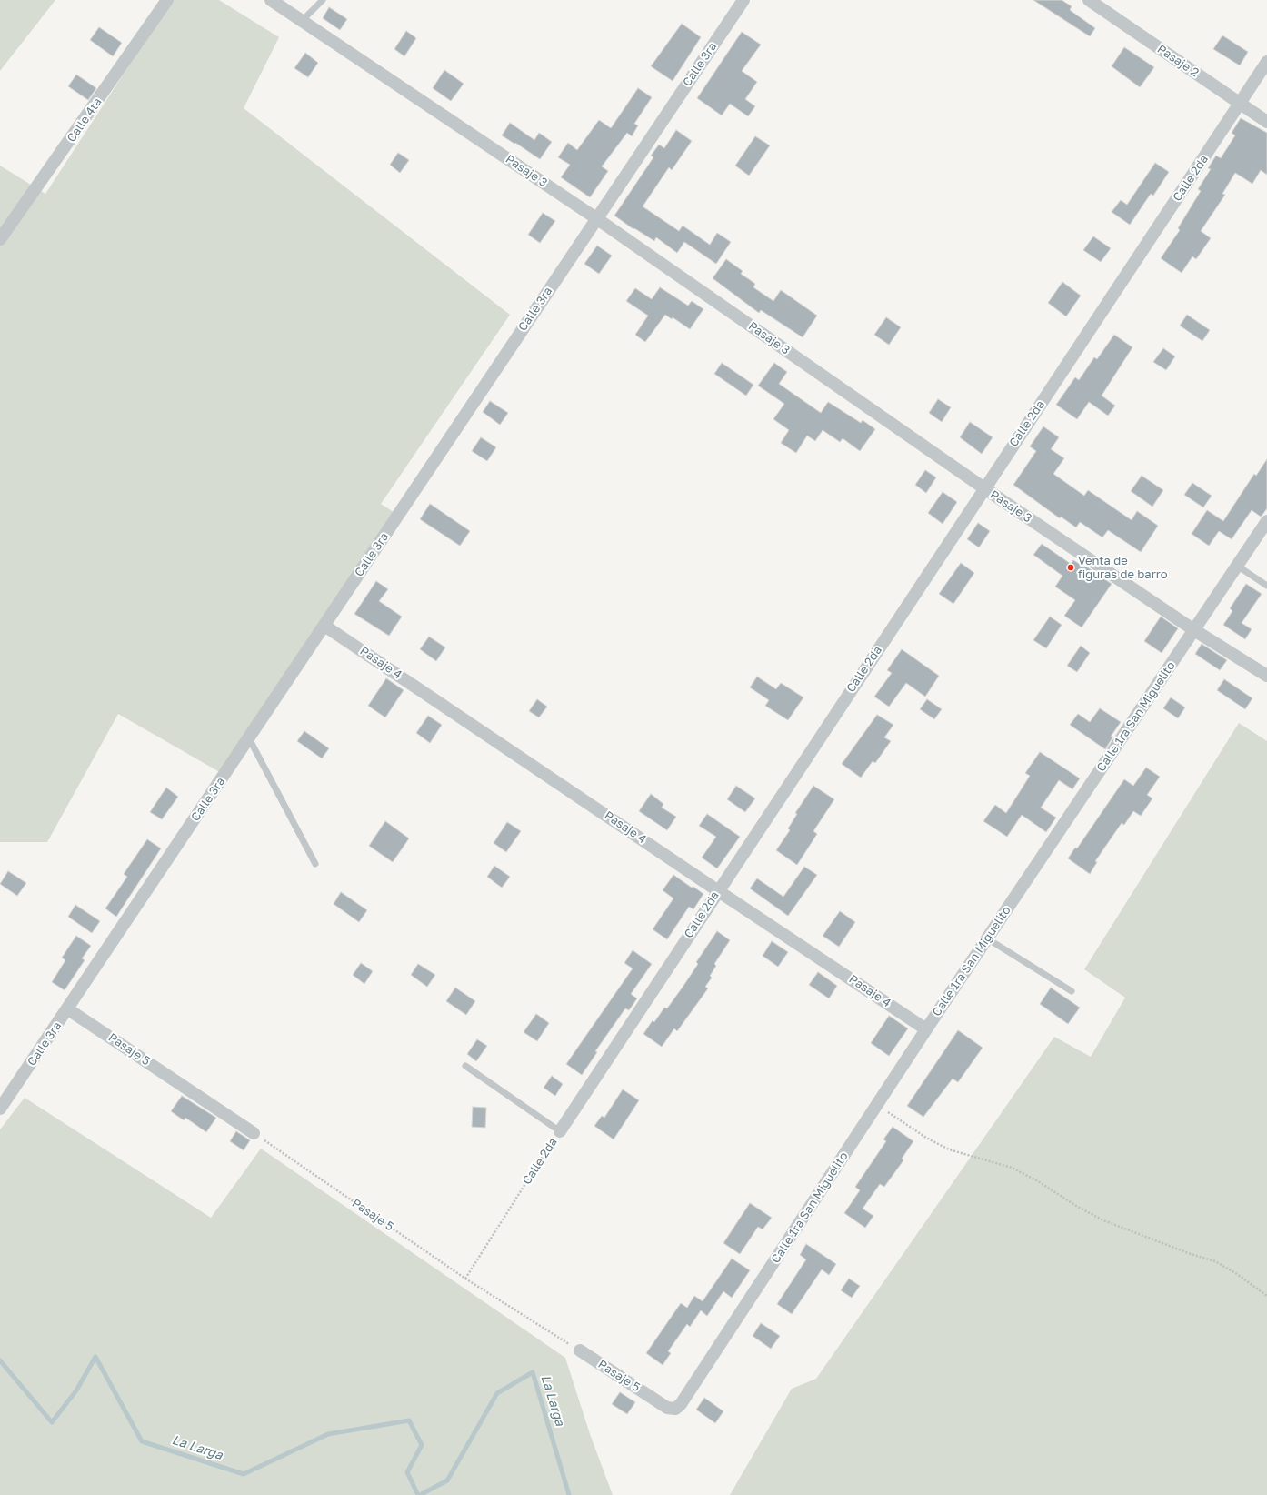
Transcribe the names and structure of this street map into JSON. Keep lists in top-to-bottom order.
{
  "streets": {
    "street": [
      "Pasaje 2",
      "Calle 3ra",
      "Calle 4ta",
      "Pasaje 3",
      "Calle 2da",
      "Pasaje 4",
      "Calle 1ra San Miguelito",
      "Pasaje 5"
    ]
  },
  "crossings": [
    ["Pasaje 2", "Calle 2da"],
    ["Calle 3ra", "Pasaje 3"],
    ["Calle 3ra", "Pasaje 4"],
    ["Calle 3ra", "Pasaje 5"],
    ["Pasaje 3", "Calle 2da"],
    ["Pasaje 3", "Calle 1ra San Miguelito"],
    ["Calle 2da", "Pasaje 4"],
    ["Calle 2da", "Pasaje 5"],
    ["Pasaje 4", "Calle 1ra San Miguelito"],
    ["Calle 1ra San Miguelito", "Pasaje 5"]
  ],
  "water": ["La Larga"],
  "places": ["Venta de figuras de barro"]
}
